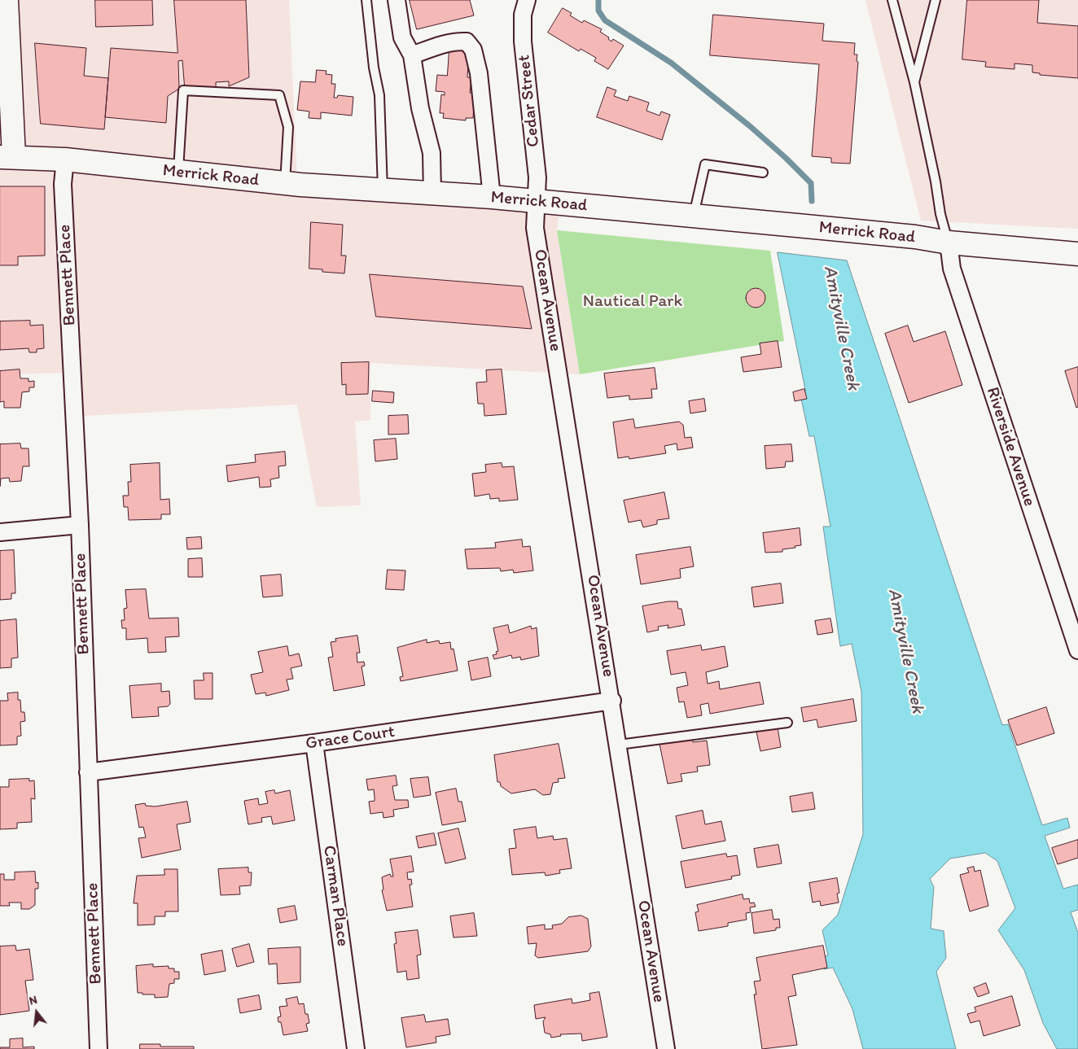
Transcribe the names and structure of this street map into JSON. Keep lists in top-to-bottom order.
{
  "streets": {
    "main road": ["Merrick Road"],
    "street": [
      "Cedar Street",
      "Bennett Place",
      "Ocean Avenue",
      "Riverside Avenue",
      "Grace Court",
      "Carman Place"
    ]
  },
  "crossings": [
    ["Cedar Street", "Merrick Road"],
    ["Cedar Street", "Ocean Avenue"],
    ["Merrick Road", "Bennett Place"],
    ["Merrick Road", "Ocean Avenue"],
    ["Merrick Road", "Riverside Avenue"],
    ["Bennett Place", "Grace Court"],
    ["Ocean Avenue", "Grace Court"],
    ["Grace Court", "Carman Place"]
  ],
  "water": ["Amityville Creek"],
  "parks": ["Nautical Park"],
  "north": "top"
}
